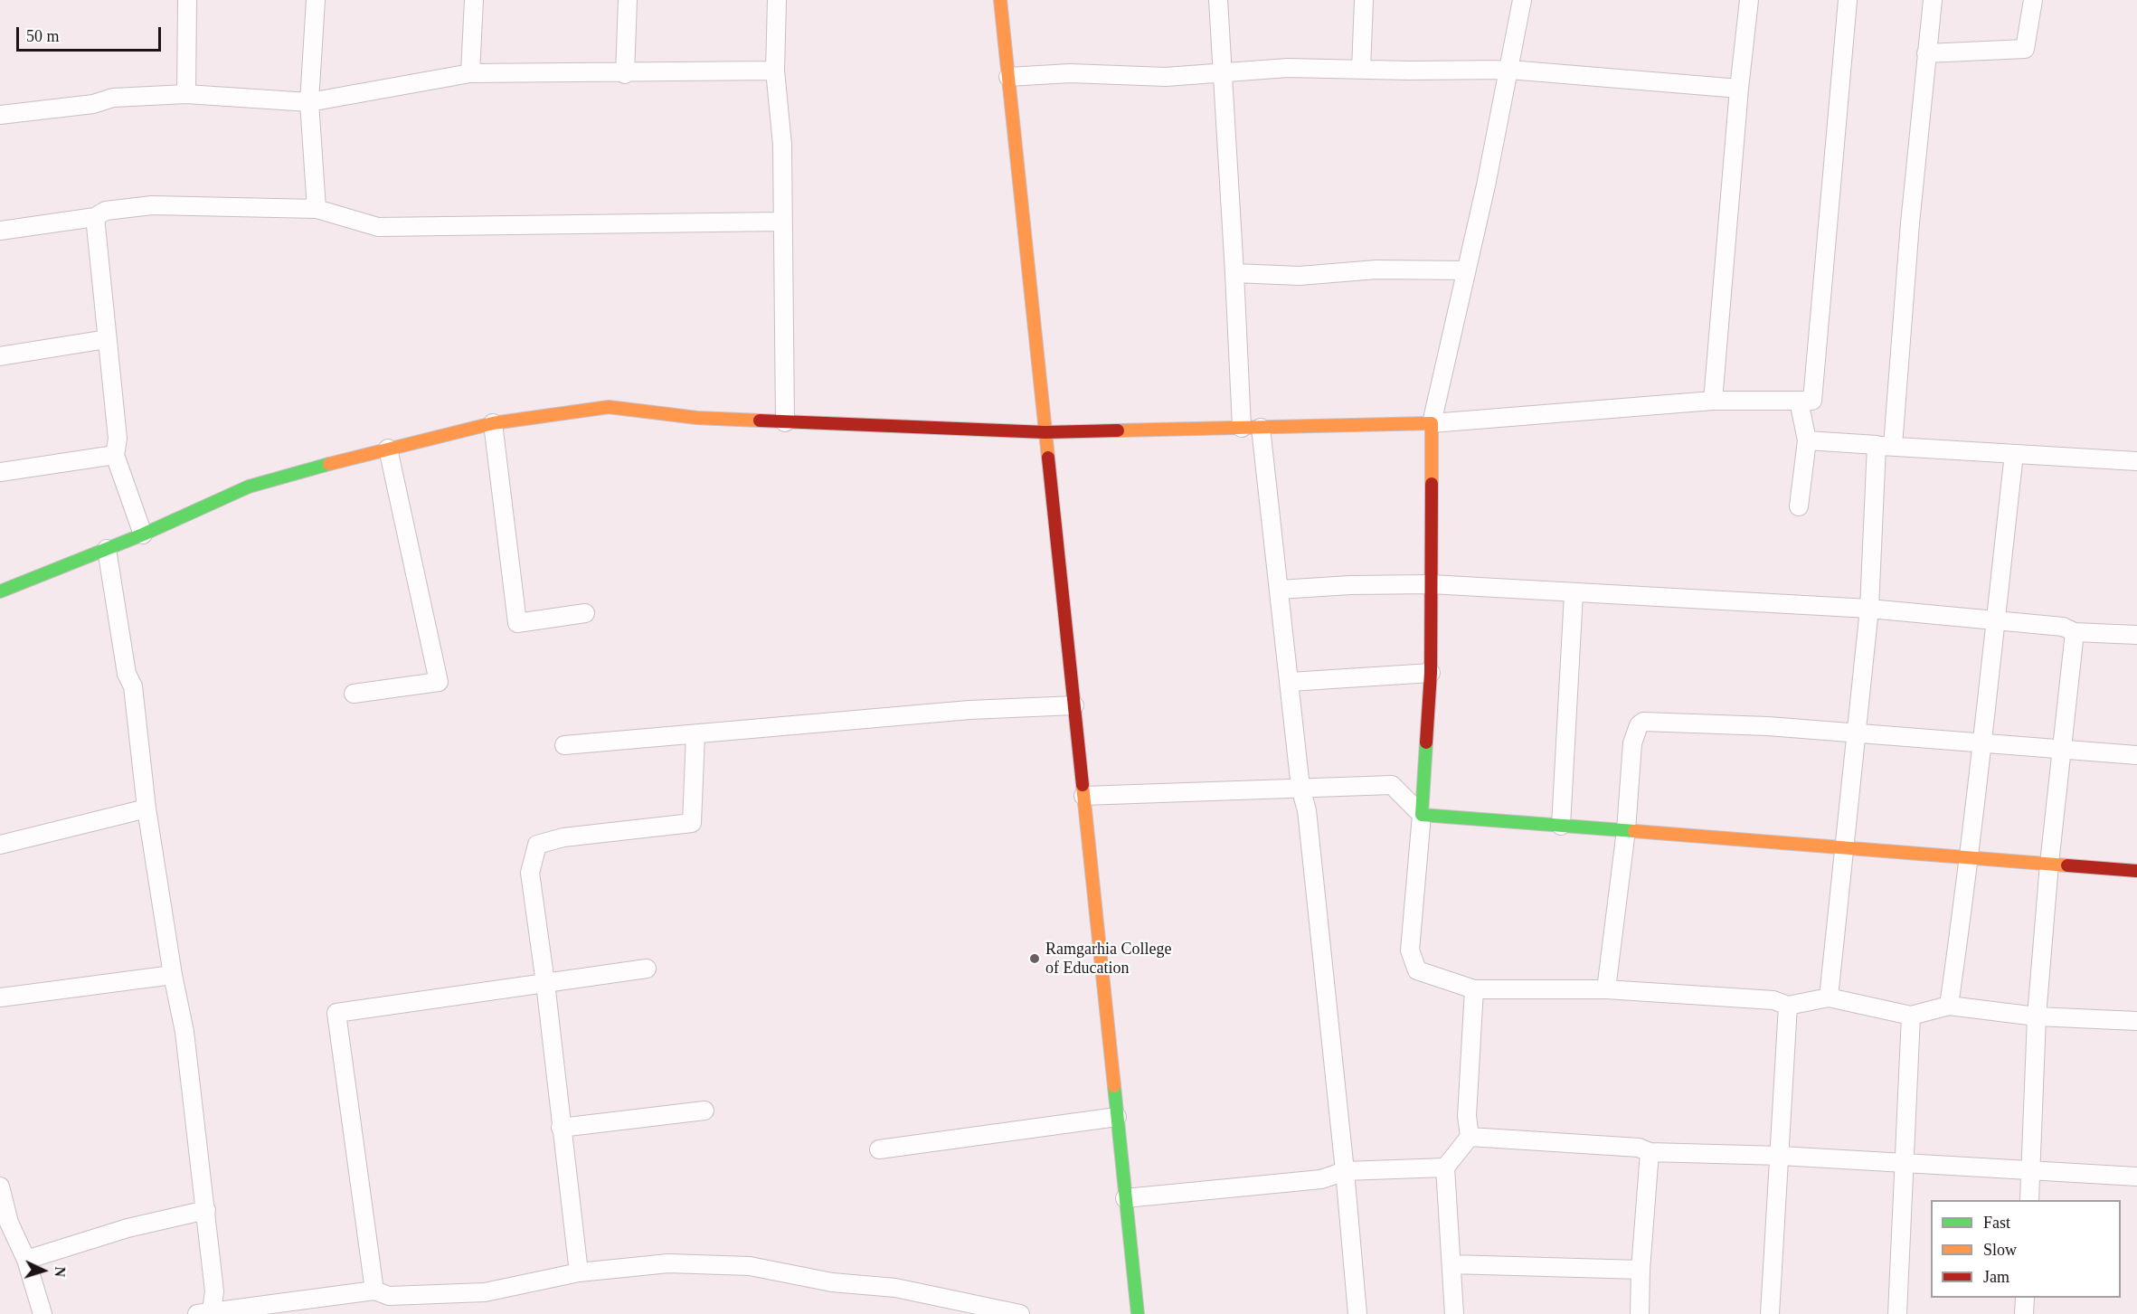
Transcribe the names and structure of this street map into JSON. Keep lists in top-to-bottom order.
{
  "places": ["Ramgarhia College of Education"],
  "legend": ["Fast", "Slow", "Jam"],
  "scale_bar": "50 m",
  "north": "right"
}
